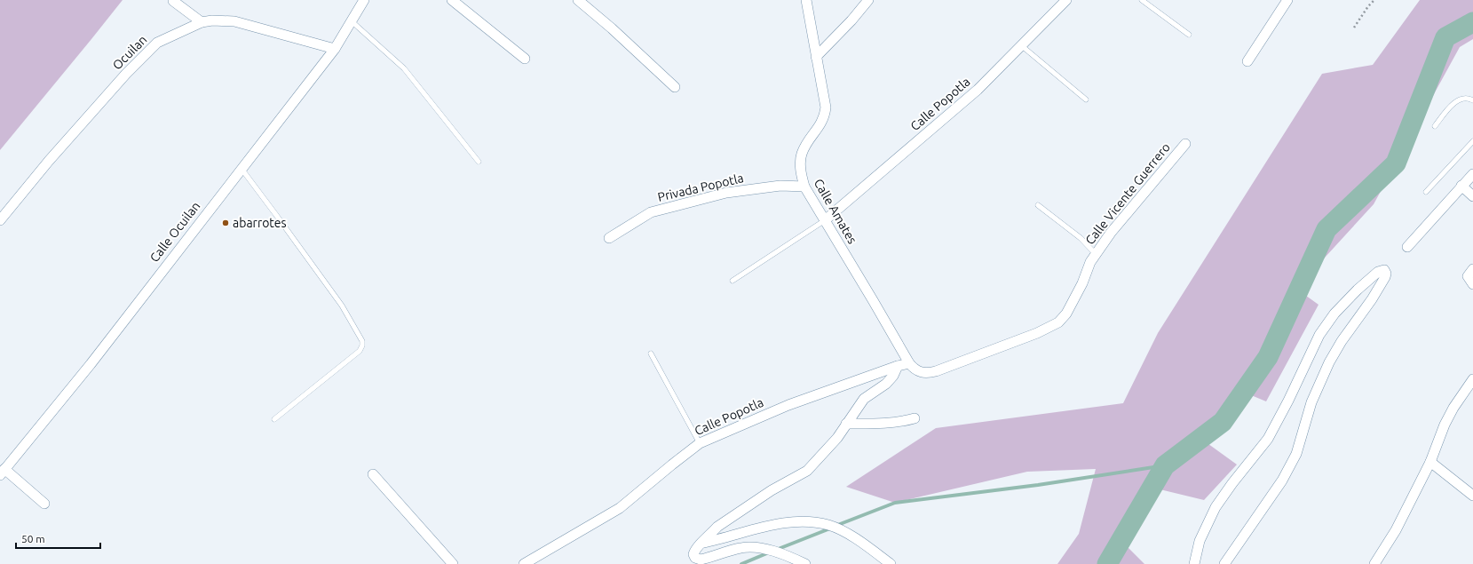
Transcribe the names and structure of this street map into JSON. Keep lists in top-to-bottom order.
{
  "streets": {
    "street": [
      "Ocuilan",
      "Calle Popotla",
      "Privada Popotla",
      "Calle Vicente Guerrero",
      "Calle Amates",
      "Calle Ocuilan"
    ]
  },
  "crossings": [
    ["Ocuilan", "Calle Ocuilan"],
    ["Calle Popotla", "Calle Amates"],
    ["Privada Popotla", "Calle Amates"],
    ["Calle Vicente Guerrero", "Calle Amates"]
  ],
  "places": ["abarrotes"],
  "scale_bar": "50 m"
}
